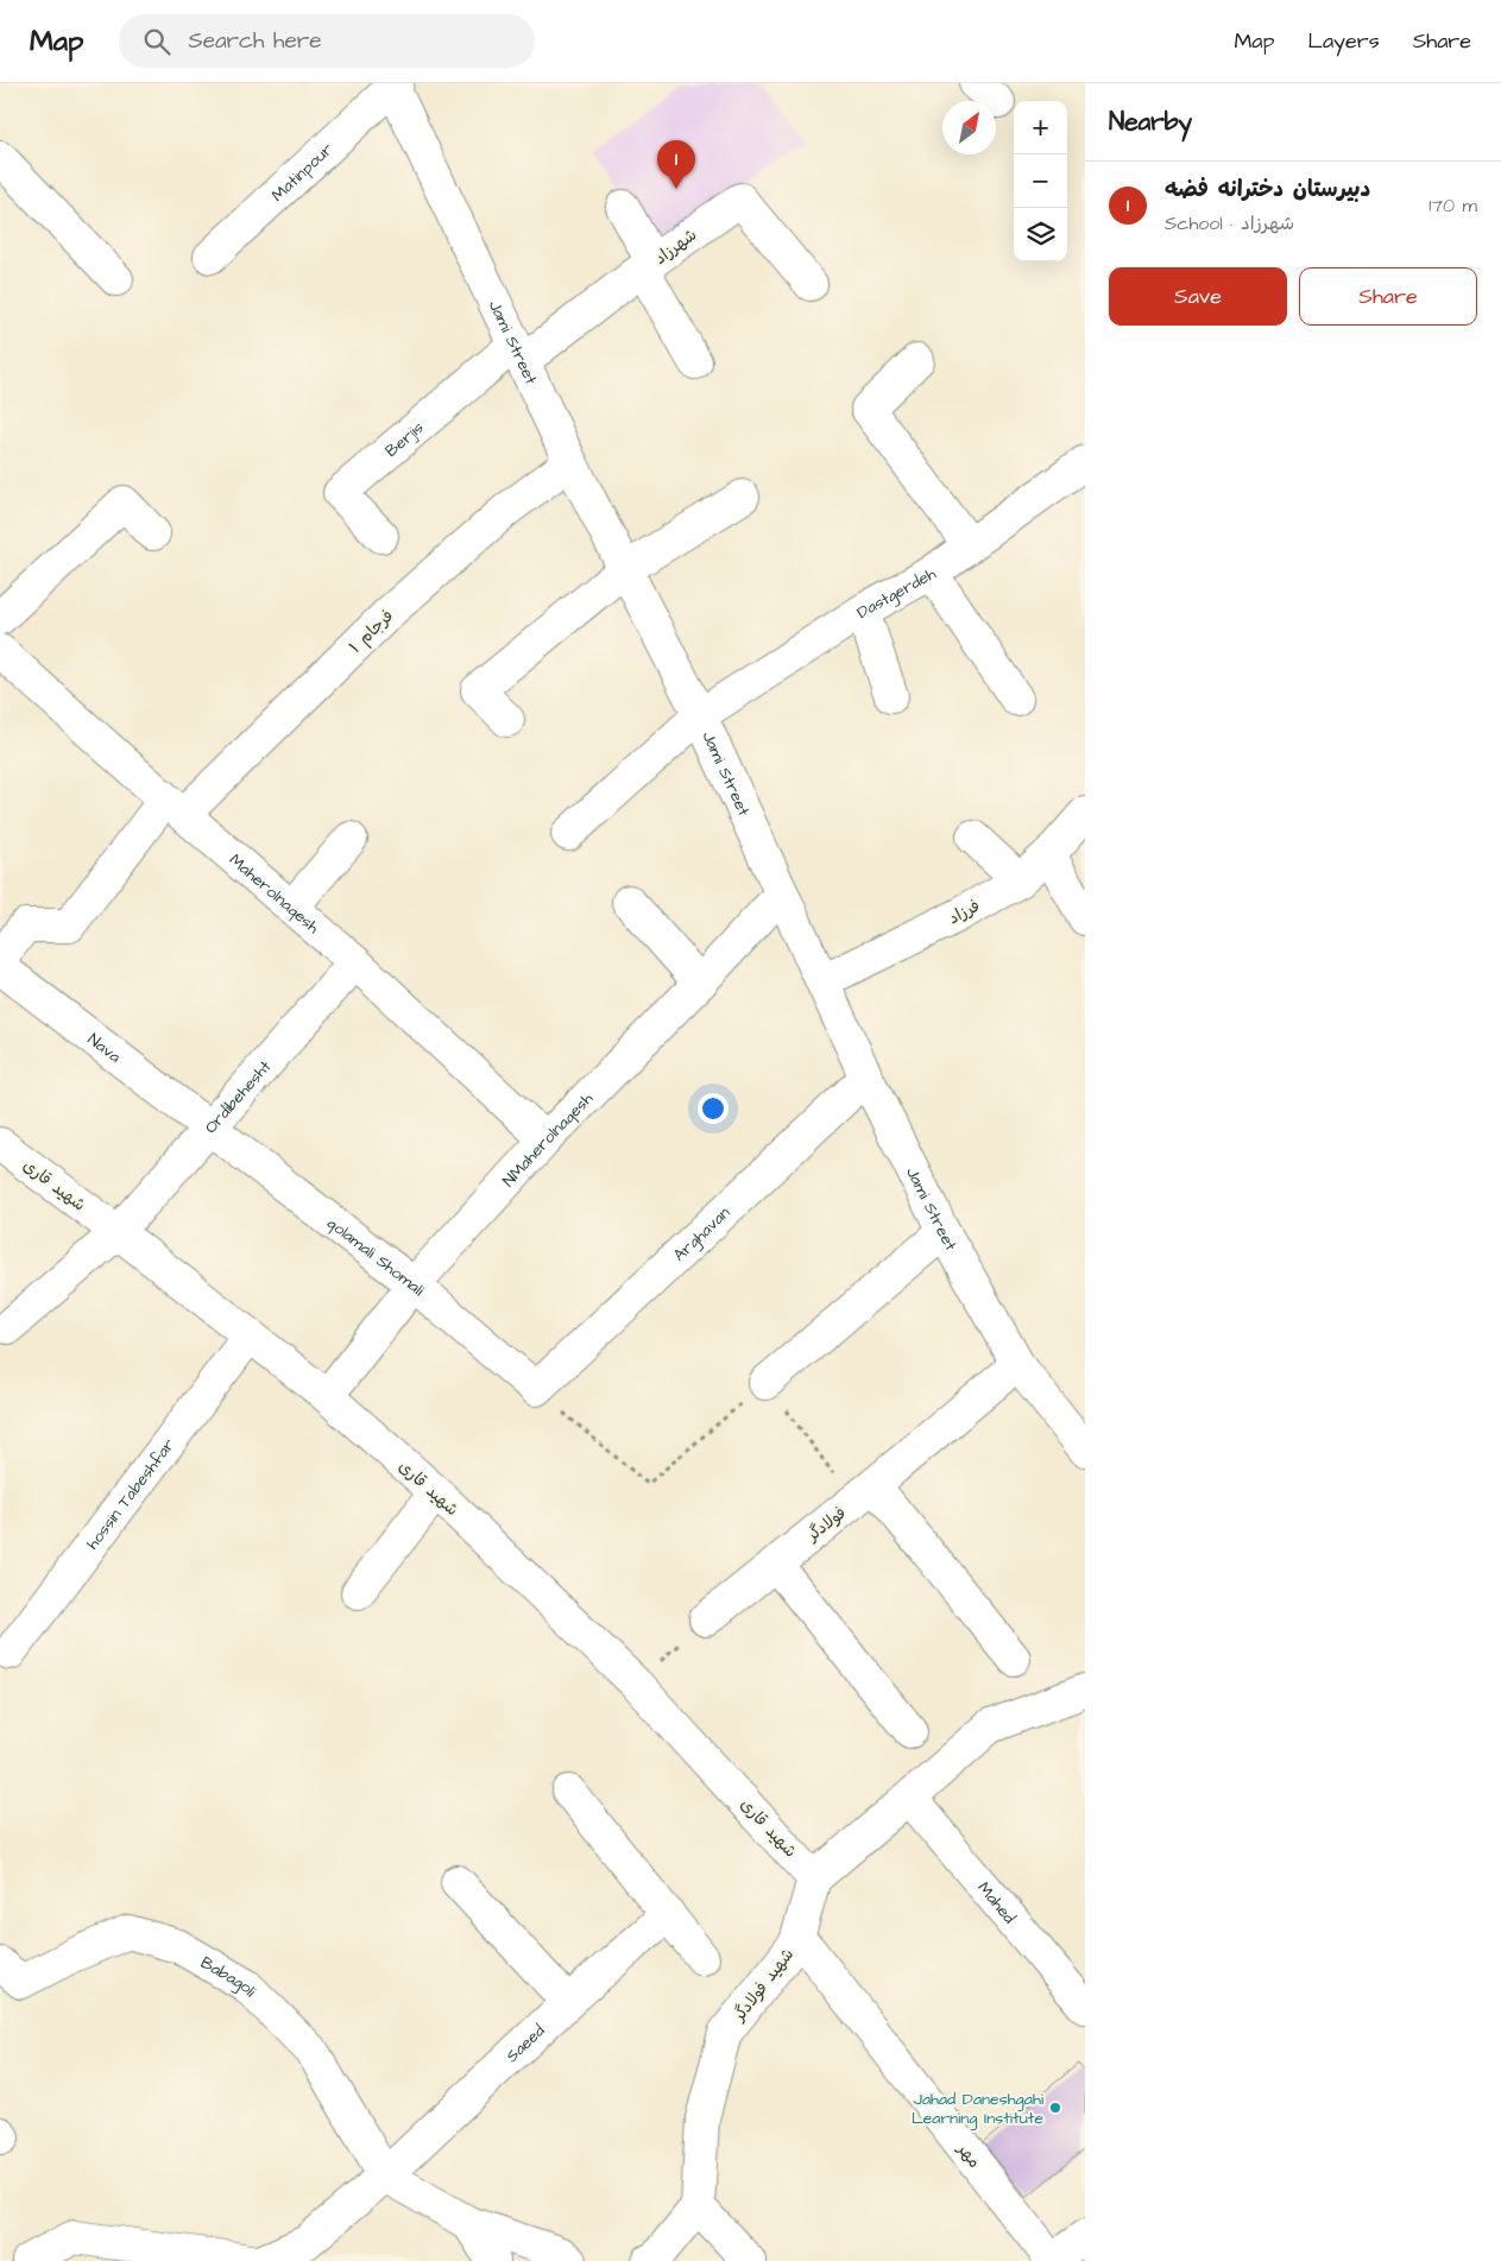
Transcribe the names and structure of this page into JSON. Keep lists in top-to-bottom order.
{
  "streets": {
    "street": [
      "Matinpour",
      "شهرزاد",
      "Jami Street",
      "Berjis",
      "Dastgerdeh",
      "فرجام ۱",
      "Maherolnaqesh",
      "فرزاد",
      "Nava",
      "Ordibehesht",
      "NMaherolnaqesh",
      "شهید قاری",
      "Arghavan",
      "qolamali Shomali",
      "hossin Tabeshfar",
      "فولادگر",
      "Mahed",
      "Babagoli",
      "شهید فولادگر",
      "Saeed",
      "مهر"
    ]
  },
  "crossings": [
    ["Matinpour", "Jami Street"],
    ["شهرزاد", "Jami Street"],
    ["شهرزاد", "Berjis"],
    ["Jami Street", "Berjis"],
    ["Jami Street", "Dastgerdeh"],
    ["Jami Street", "فرجام ۱"],
    ["Jami Street", "فرزاد"],
    ["Jami Street", "NMaherolnaqesh"],
    ["Jami Street", "Arghavan"],
    ["Jami Street", "فولادگر"],
    ["فرجام ۱", "Maherolnaqesh"],
    ["Maherolnaqesh", "Ordibehesht"],
    ["Maherolnaqesh", "NMaherolnaqesh"],
    ["Nava", "Ordibehesht"],
    ["Nava", "qolamali Shomali"],
    ["Ordibehesht", "شهید قاری"],
    ["Ordibehesht", "qolamali Shomali"],
    ["NMaherolnaqesh", "شهید قاری"],
    ["NMaherolnaqesh", "qolamali Shomali"],
    ["شهید قاری", "hossin Tabeshfar"],
    ["شهید قاری", "شهید فولادگر"],
    ["Arghavan", "qolamali Shomali"],
    ["Babagoli", "Saeed"],
    ["شهید فولادگر", "مهر"]
  ],
  "places": ["Jahad Daneshgahi Learning Institute"],
  "north": "top right",
  "page": {
    "header": "Map",
    "search": "Search here",
    "nav": ["Map", "Layers", "Share"],
    "heading": "Nearby",
    "map_buttons": ["+", "−"],
    "pins": "1",
    "list": [
      {
        "mark": "1",
        "name": "دبیرستان دخترانه فضه",
        "note": "School · شهرزاد",
        "value": "170 m"
      }
    ],
    "buttons": ["Save", "Share"]
  }
}
